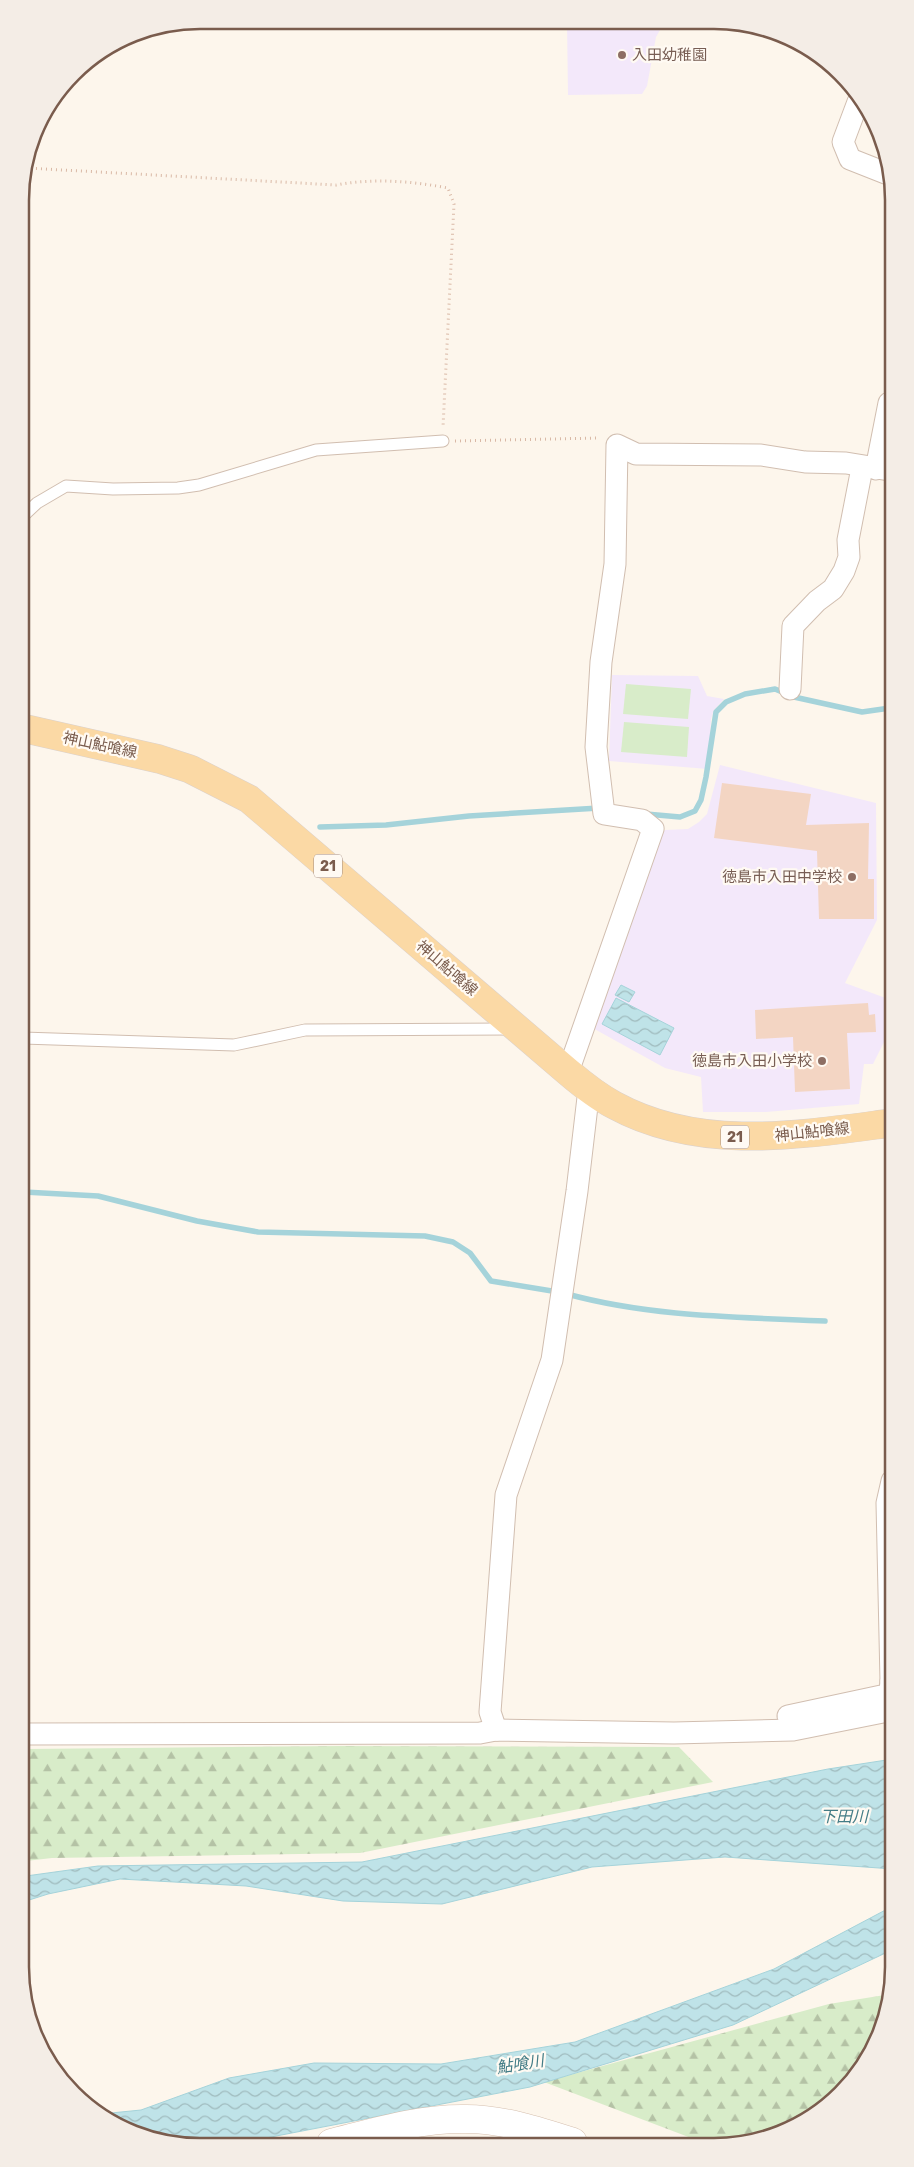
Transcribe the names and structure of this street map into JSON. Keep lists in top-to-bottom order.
{
  "streets": {
    "main road": ["神山鮎喰線", "21"]
  },
  "water": ["下田川", "鮎喰川"],
  "places": ["入田幼稚園", "徳島市入田中学校", "徳島市入田小学校"]
}
